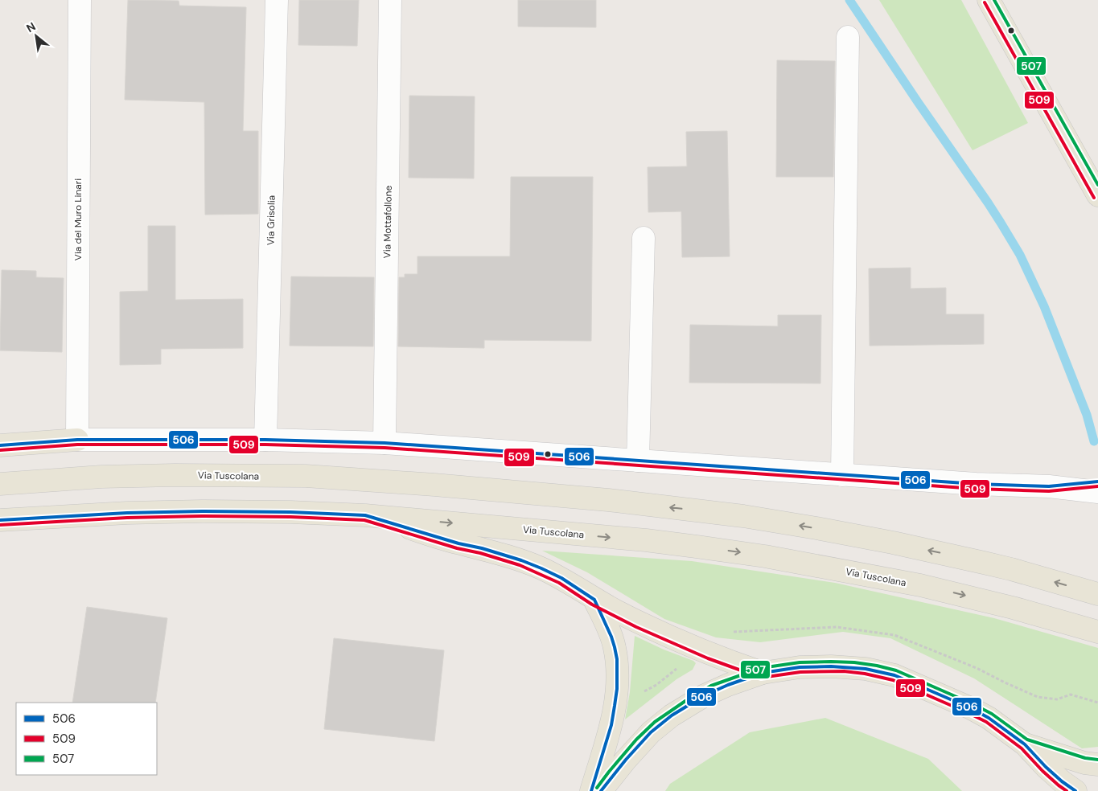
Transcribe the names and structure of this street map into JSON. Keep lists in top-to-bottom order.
{
  "streets": {
    "main road": ["Via Tuscolana"],
    "street": ["Via del Muro Linari", "Via Grisolia", "Via Mottafollone"]
  },
  "lines": ["transit line 507", "transit line 509", "transit line 506"],
  "legend": ["506", "509", "507"],
  "north": "top left"
}
